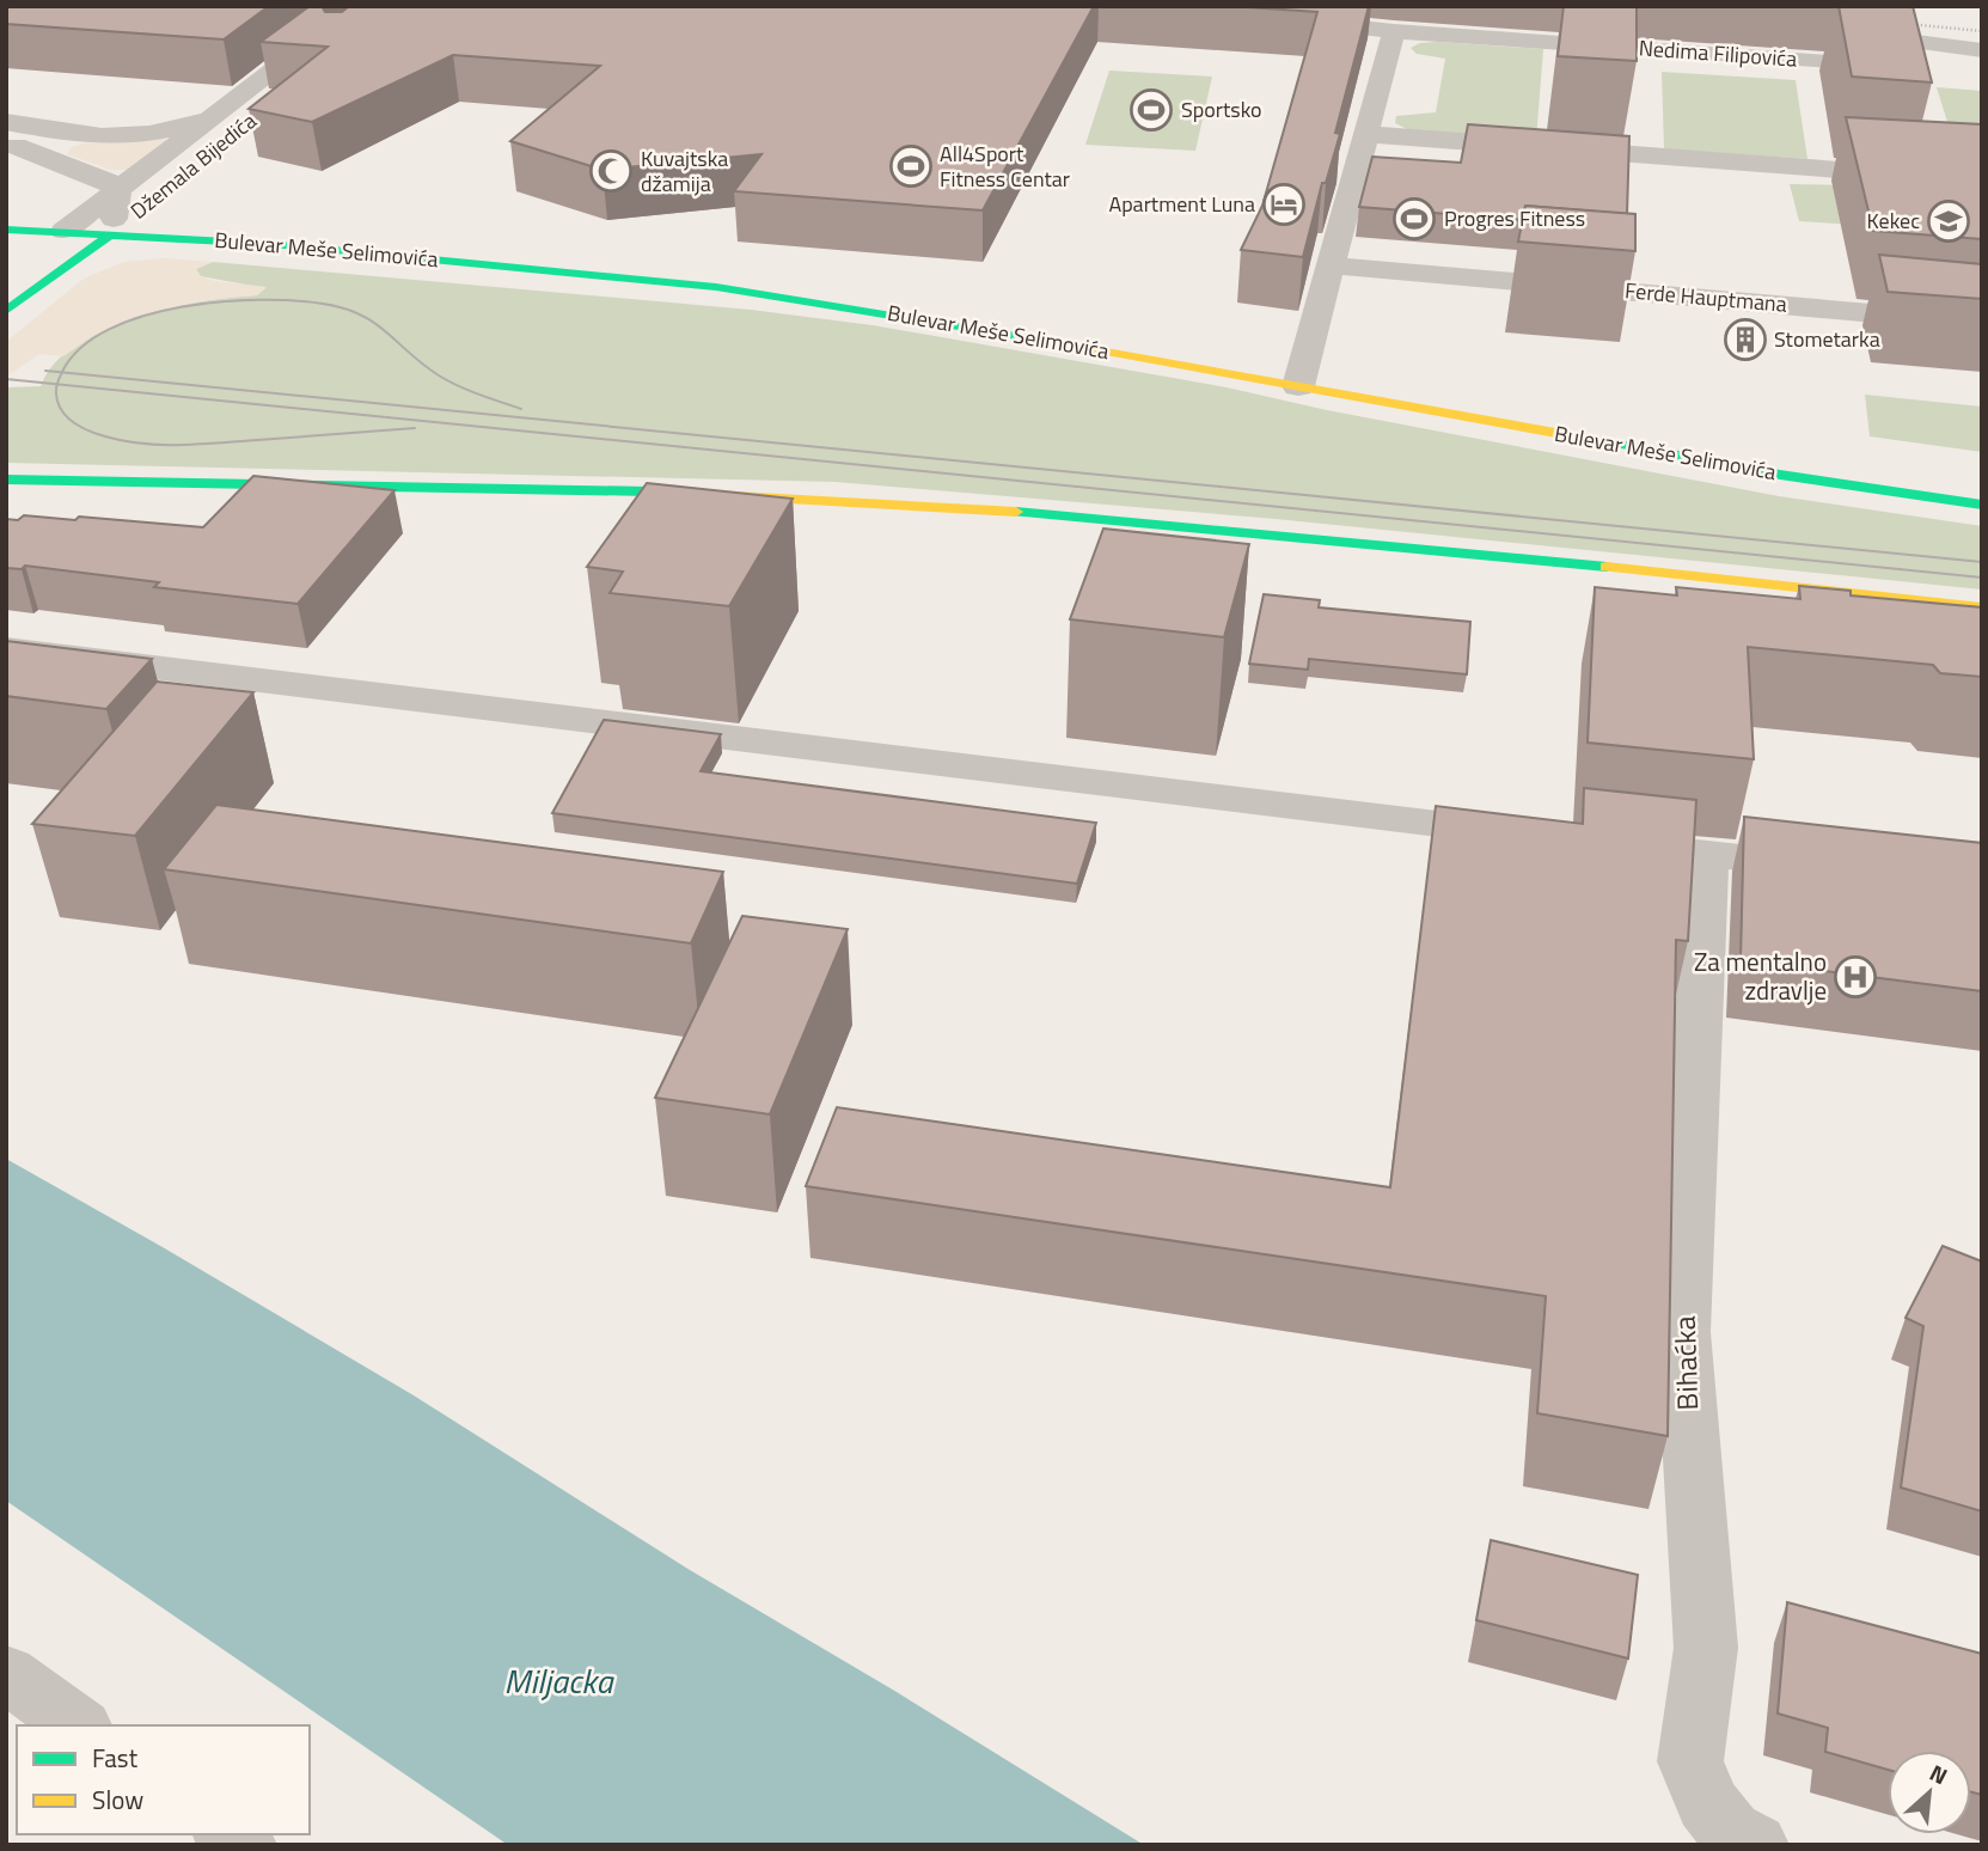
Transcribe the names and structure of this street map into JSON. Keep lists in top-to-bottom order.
{
  "streets": {
    "main road": ["Džemala Bijedića", "Bulevar Meše Selimovića"],
    "street": ["Nedima Filipovića", "Ferde Hauptmana", "Bihaćka"]
  },
  "crossings": [
    ["Džemala Bijedića", "Bulevar Meše Selimovića"]
  ],
  "water": ["Miljacka"],
  "places": {
    "sports": ["Sportsko", "All4Sport Fitness Centar", "Progres Fitness"],
    "mosque": ["Kuvajtska džamija"],
    "hotel": ["Apartment Luna"],
    "school or university": ["Kekec"],
    "building": ["Stometarka"],
    "hospital": ["Za mentalno zdravlje"]
  },
  "legend": ["Fast", "Slow"],
  "north": "top right"
}
